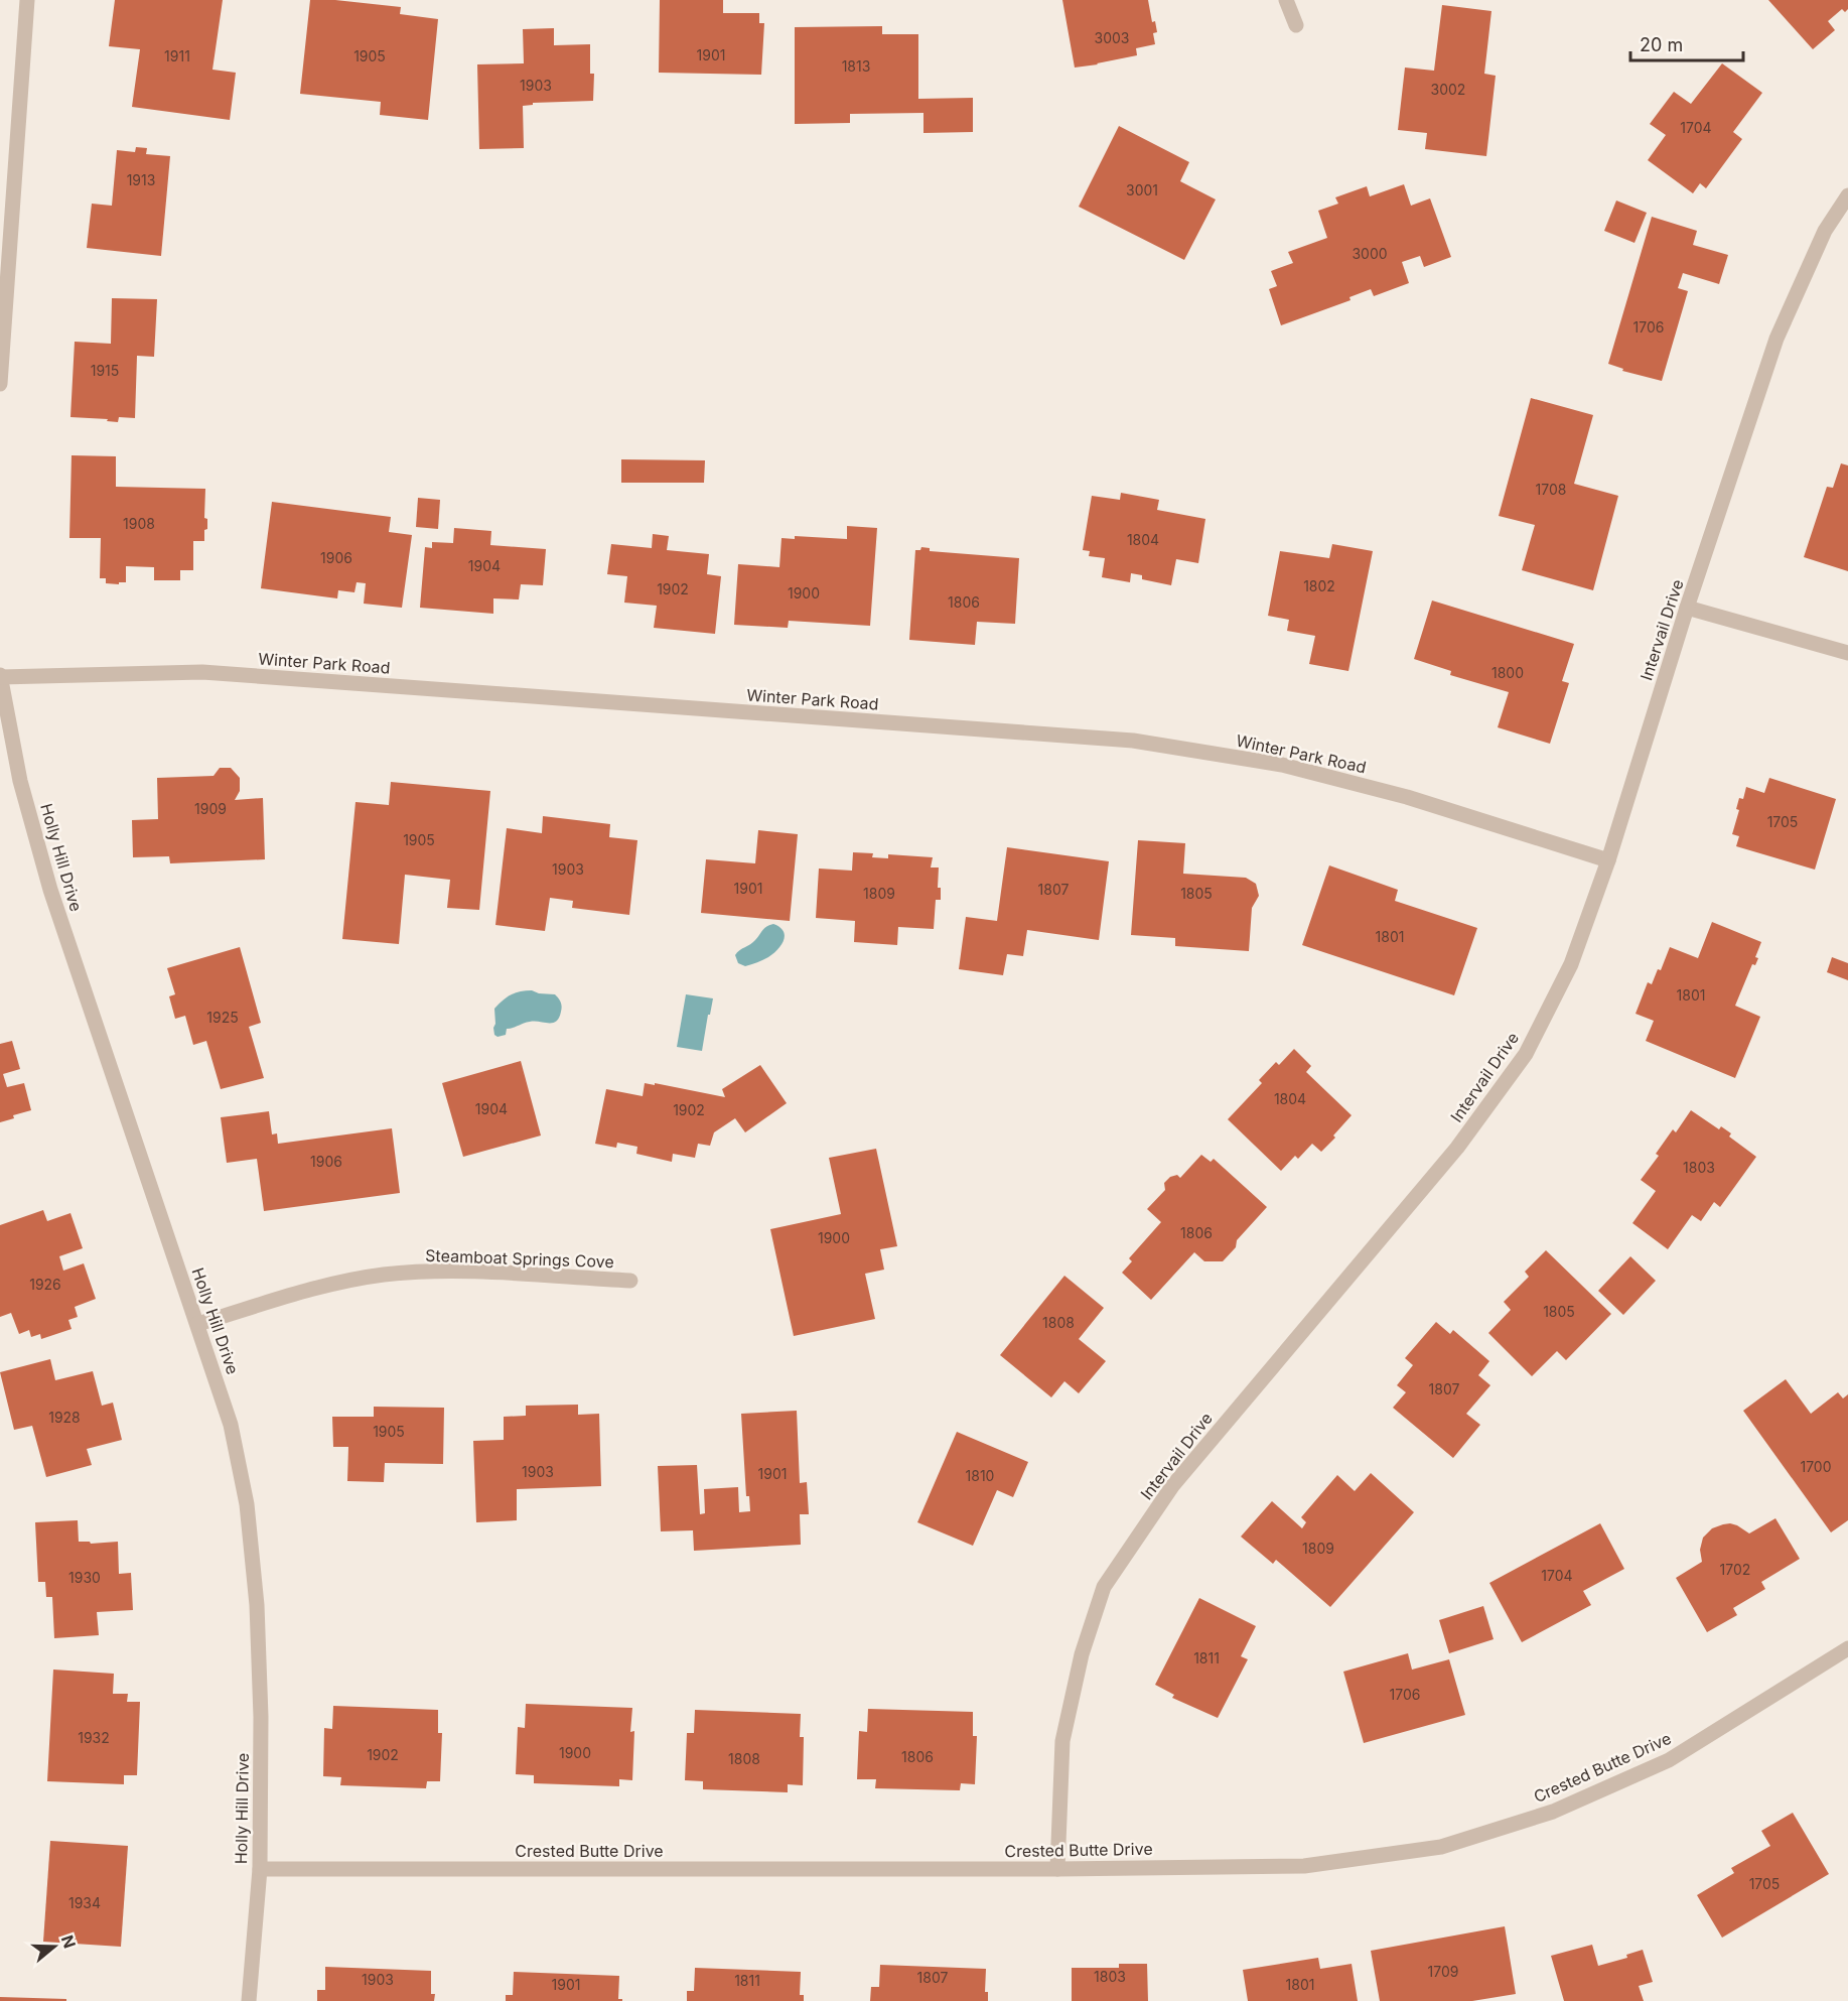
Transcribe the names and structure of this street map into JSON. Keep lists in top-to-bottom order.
{
  "streets": {
    "street": [
      "Intervail Drive",
      "Winter Park Road",
      "Holly Hill Drive",
      "Steamboat Springs Cove",
      "Crested Butte Drive"
    ]
  },
  "crossings": [
    ["Intervail Drive", "Winter Park Road"],
    ["Intervail Drive", "Crested Butte Drive"],
    ["Winter Park Road", "Holly Hill Drive"],
    ["Holly Hill Drive", "Steamboat Springs Cove"],
    ["Holly Hill Drive", "Crested Butte Drive"]
  ],
  "house_numbers": [
    "3003",
    "1901",
    "1911",
    "1905",
    "1813",
    "1903",
    "3002",
    "1704",
    "1913",
    "3001",
    "3000",
    "1706",
    "1915",
    "1708",
    "1908",
    "1804",
    "1906",
    "1904",
    "1802",
    "1902",
    "1900",
    "1806",
    "1800",
    "1909",
    "1705",
    "1905",
    "1903",
    "1901",
    "1807",
    "1809",
    "1805",
    "1801",
    "1801",
    "1925",
    "1804",
    "1904",
    "1902",
    "1906",
    "1803",
    "1806",
    "1900",
    "1926",
    "1805",
    "1808",
    "1807",
    "1928",
    "1905",
    "1700",
    "1903",
    "1901",
    "1810",
    "1809",
    "1702",
    "1704",
    "1930",
    "1811",
    "1706",
    "1932",
    "1900",
    "1902",
    "1806",
    "1808",
    "1705",
    "1934",
    "1709",
    "1803",
    "1807",
    "1903",
    "1811",
    "1901",
    "1801"
  ],
  "scale_bar": "20 m",
  "north": "right"
}
